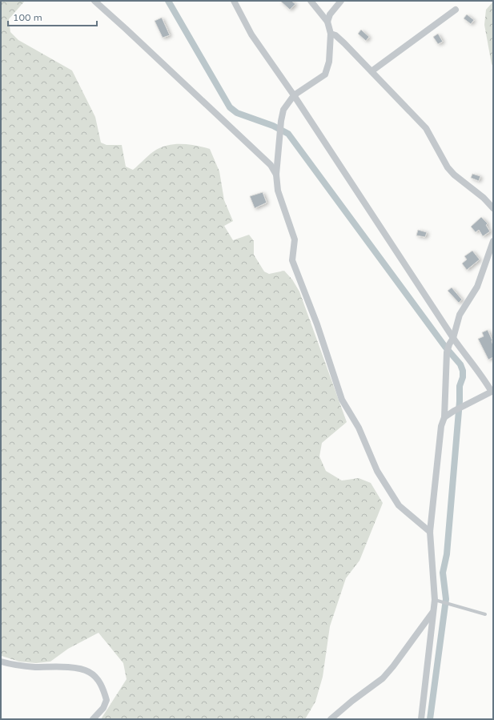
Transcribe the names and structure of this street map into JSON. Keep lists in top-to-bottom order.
{
  "scale_bar": "100 m"
}
